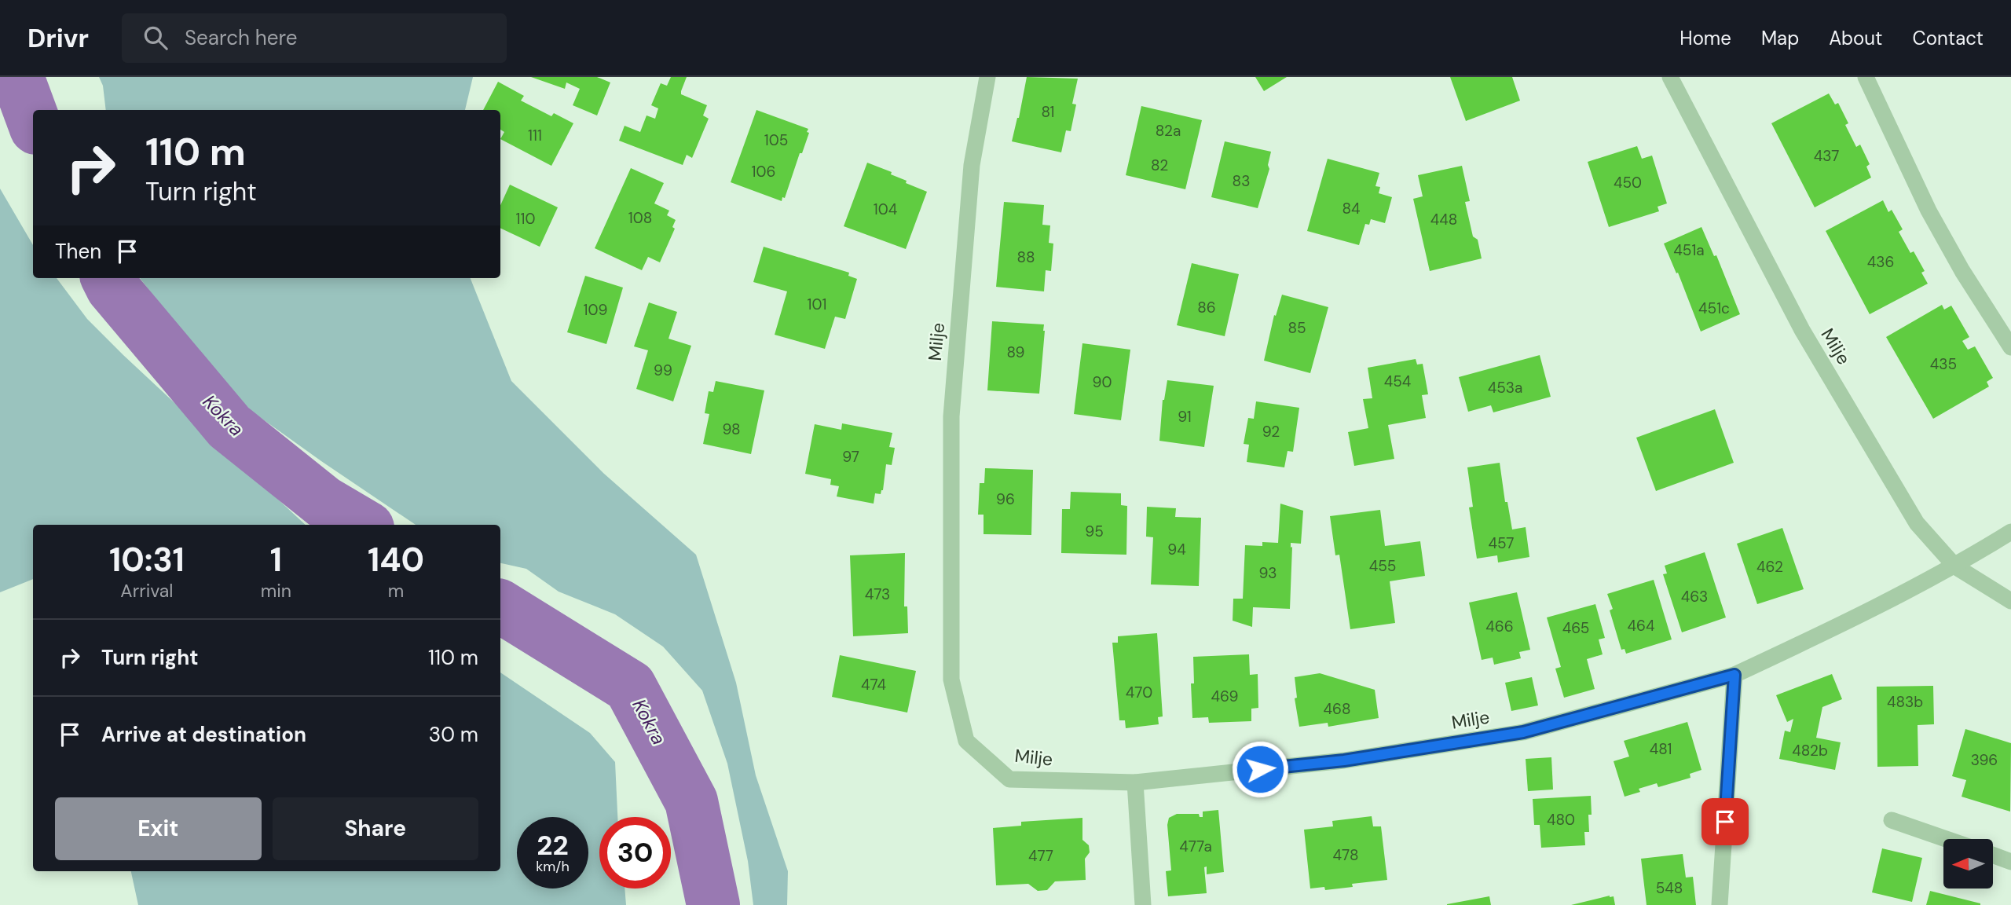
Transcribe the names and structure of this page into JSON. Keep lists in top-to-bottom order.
{
  "streets": {
    "street": ["Milje"]
  },
  "water": ["Kokra"],
  "house_numbers": [
    "81",
    "82a",
    "111",
    "105",
    "437",
    "82",
    "106",
    "83",
    "450",
    "84",
    "104",
    "108",
    "110",
    "448",
    "451a",
    "88",
    "436",
    "101",
    "86",
    "451c",
    "109",
    "85",
    "89",
    "435",
    "99",
    "454",
    "90",
    "453a",
    "91",
    "98",
    "92",
    "97",
    "96",
    "95",
    "457",
    "94",
    "455",
    "462",
    "93",
    "473",
    "463",
    "464",
    "466",
    "465",
    "474",
    "470",
    "469",
    "483b",
    "468",
    "481",
    "482b",
    "396",
    "480",
    "477a",
    "478",
    "477",
    "548"
  ],
  "north": "left",
  "page": {
    "header": "Drivr",
    "search": "Search here",
    "nav": [
      "Home",
      "Map",
      "About",
      "Contact"
    ],
    "turn": ["110 m", "Turn right"],
    "then": "Then",
    "eta": [
      "10:31",
      "Arrival",
      "1",
      "min",
      "140",
      "m"
    ],
    "list": [
      {
        "name": "Turn right",
        "value": "110 m"
      },
      {
        "name": "Arrive at destination",
        "value": "30 m"
      }
    ],
    "buttons": ["Exit", "Share"],
    "speed": "22 km/h",
    "limit": "30"
  }
}
